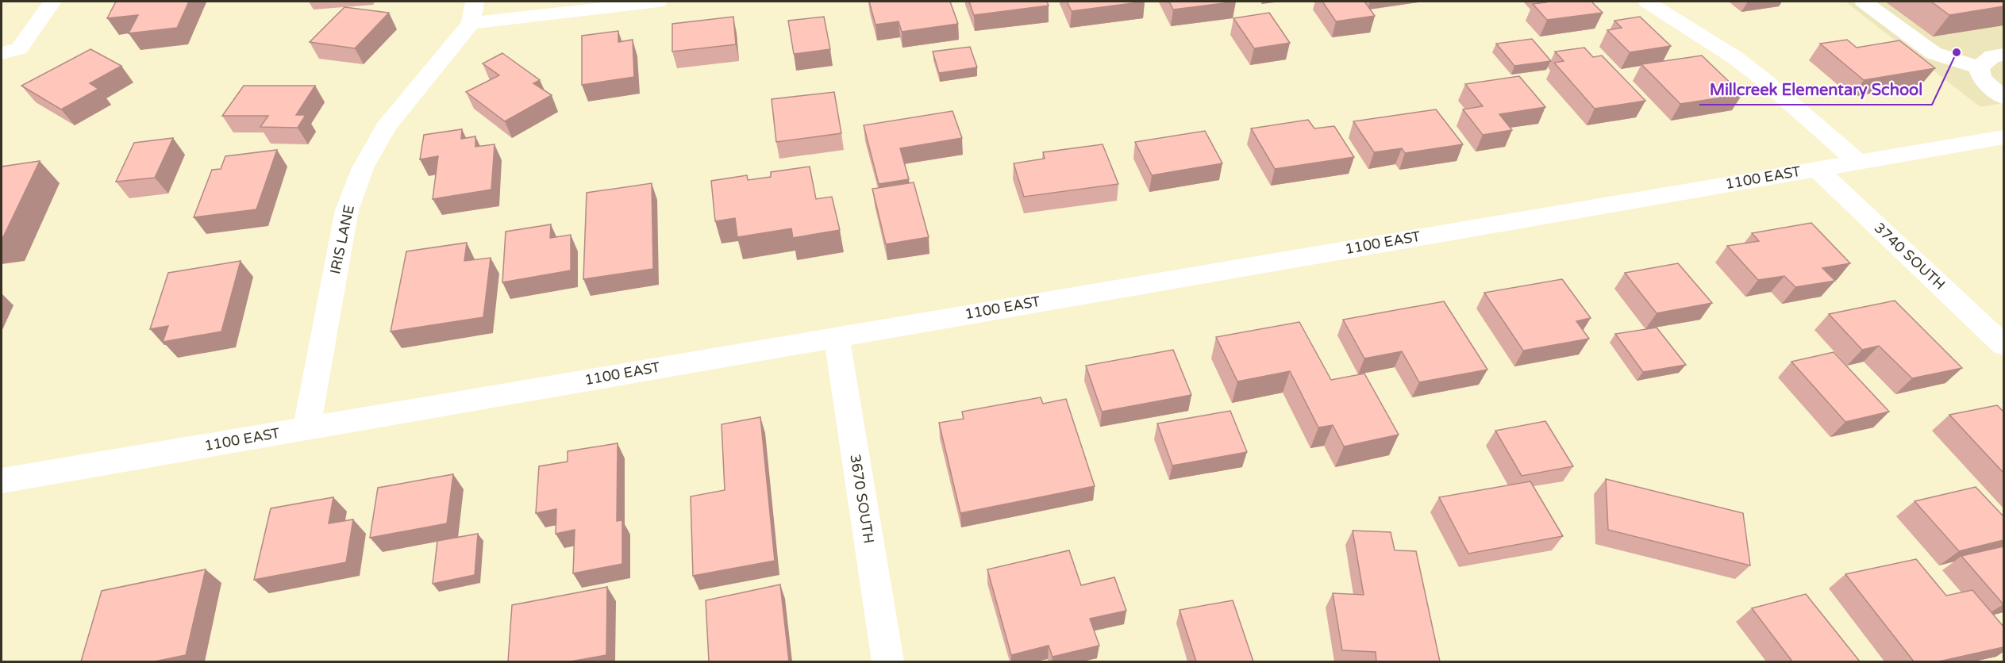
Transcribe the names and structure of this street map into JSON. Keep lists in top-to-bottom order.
{
  "streets": {
    "street": [
      "1100 EAST",
      "IRIS LANE",
      "3740 SOUTH",
      "3670 SOUTH"
    ]
  },
  "crossings": [
    ["1100 EAST", "IRIS LANE"],
    ["1100 EAST", "3740 SOUTH"],
    ["1100 EAST", "3670 SOUTH"]
  ],
  "places": ["Millcreek Elementary School"]
}
